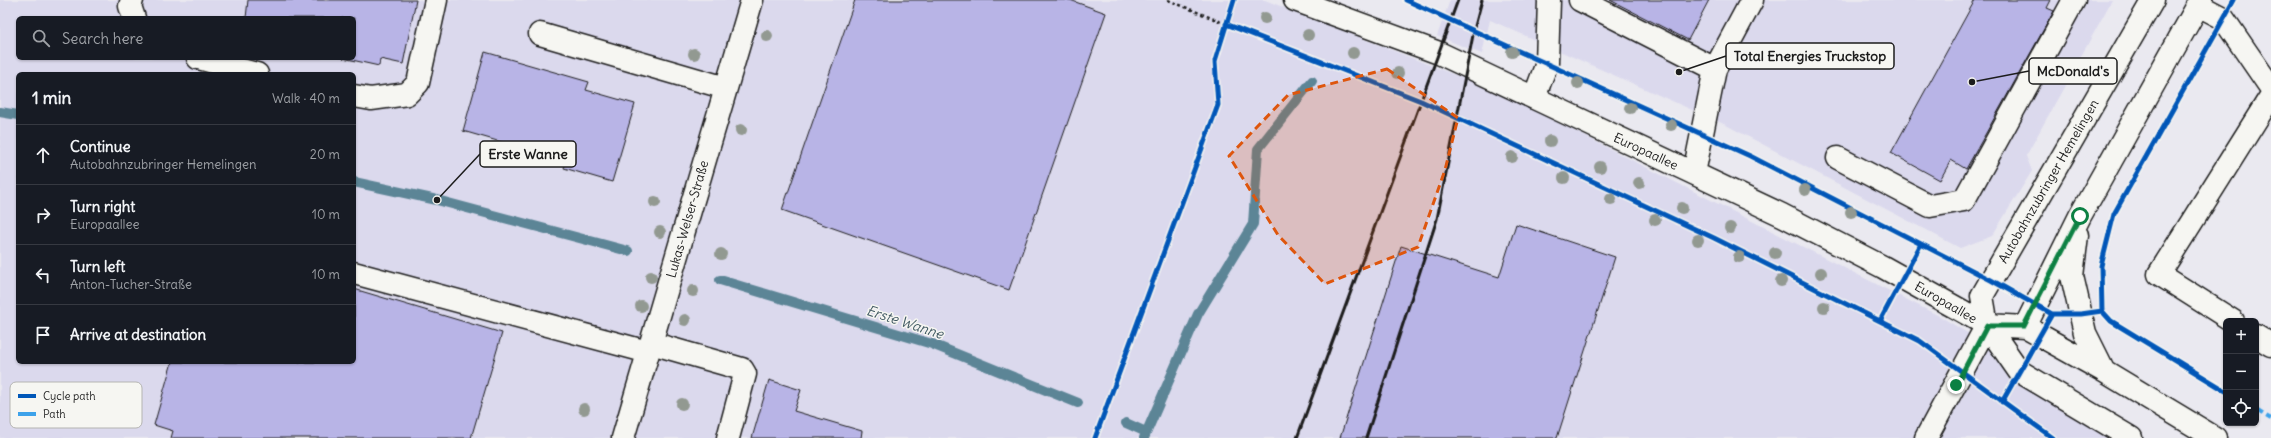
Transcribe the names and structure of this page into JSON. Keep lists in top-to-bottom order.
{
  "streets": {
    "street": ["Europaallee", "Autobahnzubringer Hemelingen", "Lukas-Welser-Straße"]
  },
  "crossings": [
    ["Europaallee", "Autobahnzubringer Hemelingen"]
  ],
  "water": ["Erste Wanne"],
  "places": ["Total Energies Truckstop", "McDonald's", "Erste Wanne"],
  "legend": ["Cycle path", "Path"],
  "page": {
    "search": "Search here",
    "heading": ["1 min", "Walk · 40 m"],
    "list": [
      ["Continue", "Autobahnzubringer Hemelingen", "20 m"],
      ["Turn right", "Europaallee", "10 m"],
      ["Turn left", "Anton-Tucher-Straße", "10 m"],
      "Arrive at destination"
    ],
    "map_buttons": ["+", "−"]
  }
}
